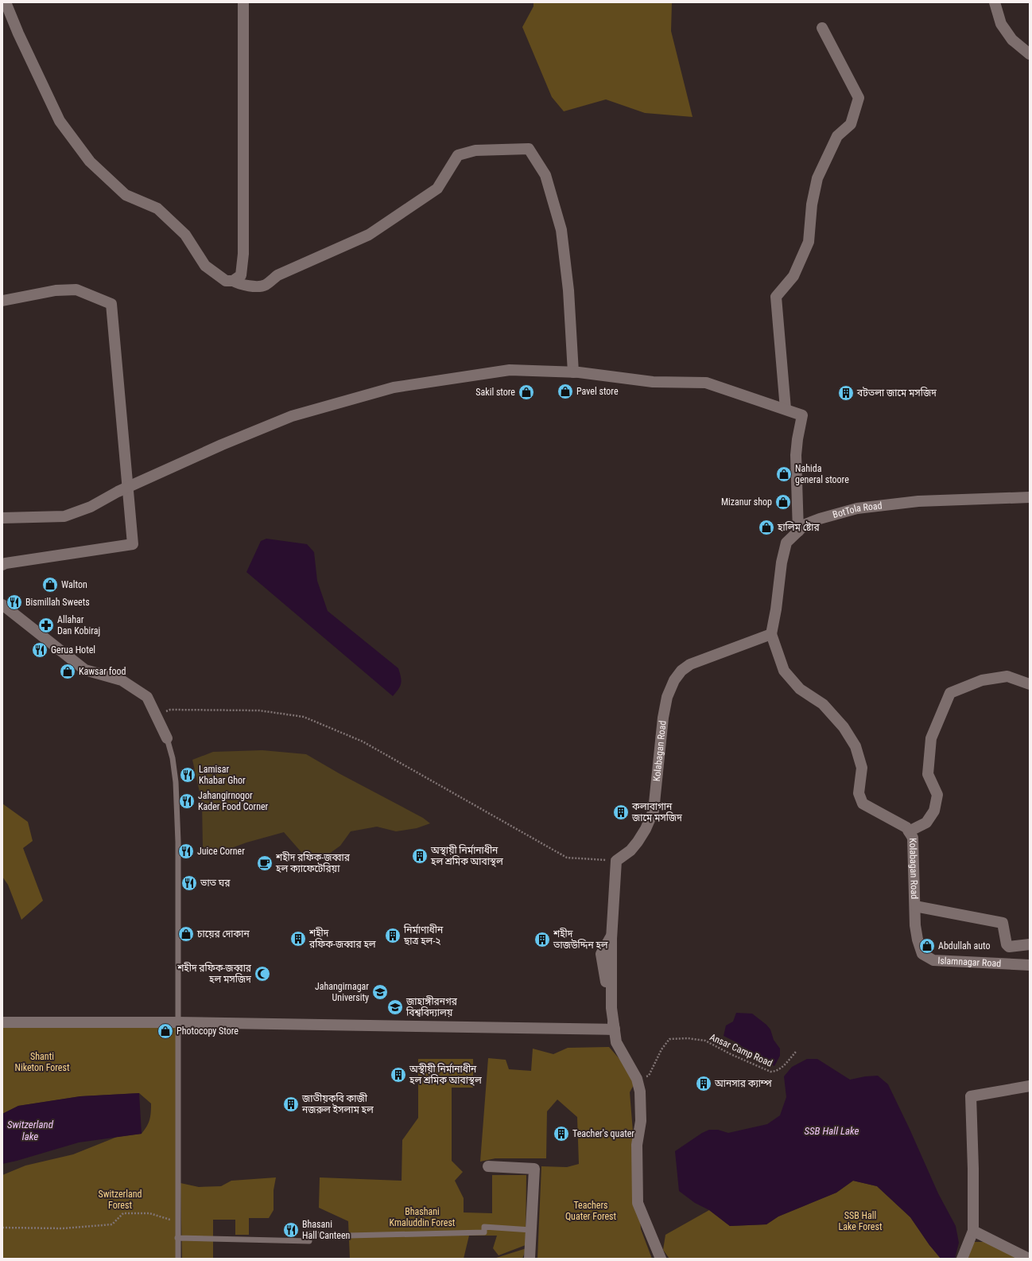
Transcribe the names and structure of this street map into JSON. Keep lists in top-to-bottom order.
{
  "streets": {
    "street": ["BotTola Road", "Kolabagan Road", "Islamnagar Road"],
    "path": ["Ansar Camp Road"]
  },
  "crossings": [
    ["BotTola Road", "Kolabagan Road"],
    ["Kolabagan Road", "Islamnagar Road"]
  ],
  "water": ["Switzerland lake", "SSB Hall Lake"],
  "parks": [
    "Shanti Niketon Forest",
    "Switzerland Forest",
    "Teachers Quater Forest",
    "Bhashani Kmaluddin Forest",
    "SSB Hall Lake Forest"
  ],
  "places": {
    "shop": [
      "Pavel store",
      "Sakil store",
      "Nahida general stoore",
      "Mizanur shop",
      "হালিম ষ্টোর",
      "Walton",
      "Kawsar food",
      "চায়ের দোকান",
      "Abdullah auto",
      "Photocopy Store"
    ],
    "building": [
      "বটতলা জামে মসজিদ",
      "কলাবাগান জামে মসজিদ",
      "অস্থায়ী নির্মানাধীন হল শ্রমিক আবাস্থল",
      "নির্মাণাধীন ছাত্র হল-২",
      "শহীদ রফিক-জব্বার হল",
      "শহীদ তাজউদ্দিন হল",
      "অস্থীয়ী নির্মানাধীন হল শ্রমিক আবাস্থল",
      "আনসার ক্যাম্প",
      "জাতীয়কবি কাজী নজরুল ইসলাম হল",
      "Teacher's quater"
    ],
    "restaurant": [
      "Bismillah Sweets",
      "Gerua Hotel",
      "Lamisar Khabar Ghor",
      "Jahangirnogor Kader Food Corner",
      "Juice Corner",
      "ভাত ঘর",
      "Bhasani Hall Canteen"
    ],
    "pharmacy": ["Allahar Dan Kobiraj"],
    "cafe": ["শহীদ রফিক-জব্বার হল ক্যাফেটেরিয়া"],
    "mosque": ["শহীদ রফিক-জব্বার হল মসজিদ"],
    "school or university": ["Jahangirnagar University", "জাহাঙ্গীরনগর বিশ্ববিদ্যালয়"]
  }
}
